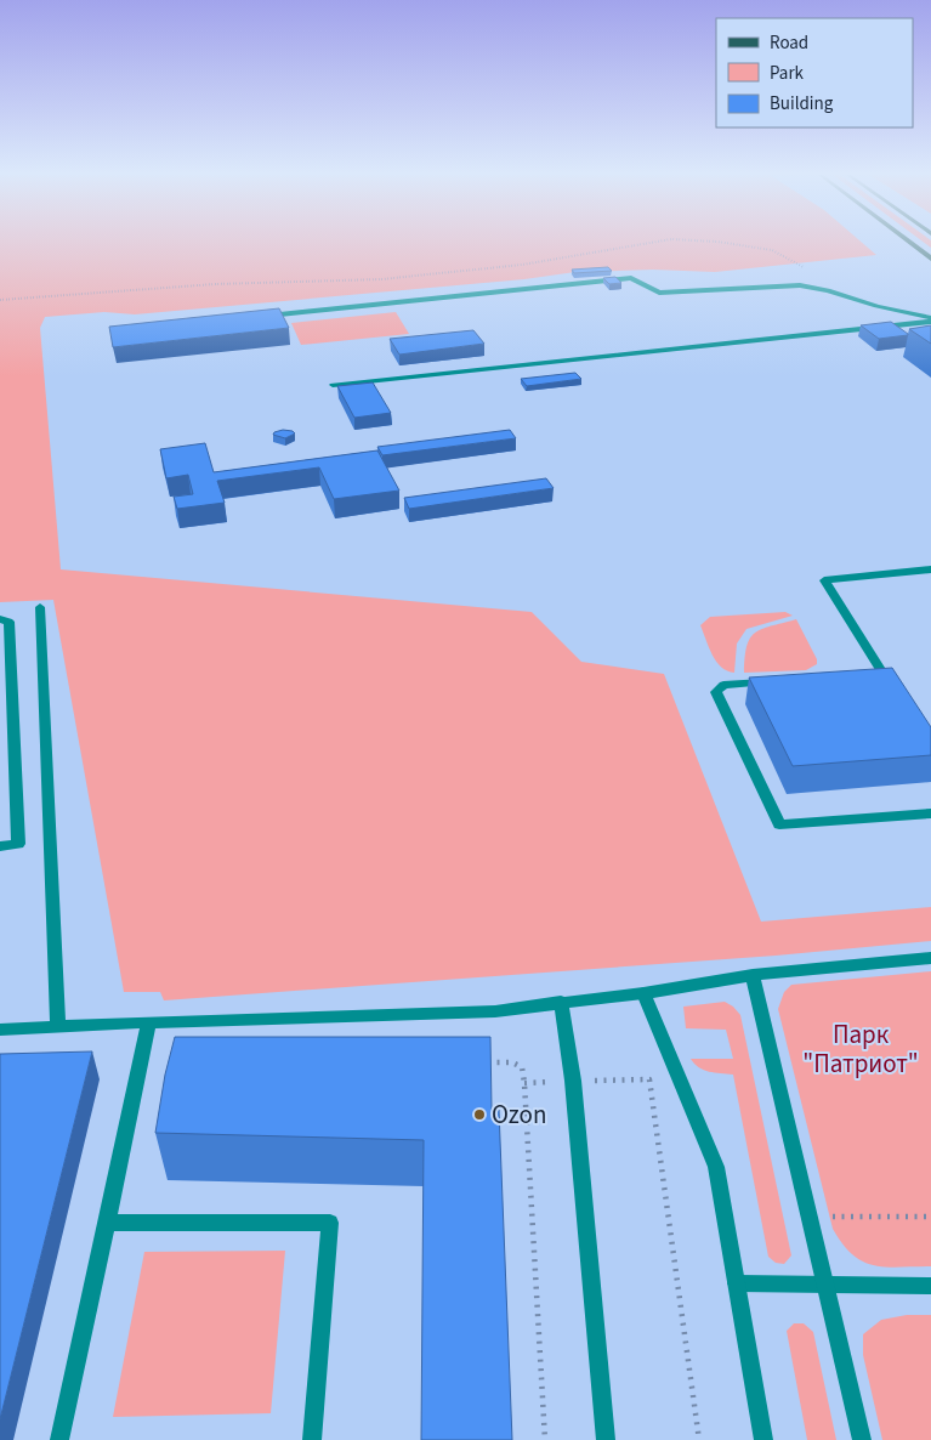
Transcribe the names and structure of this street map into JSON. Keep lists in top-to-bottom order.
{
  "parks": ["Парк \"Патриот\""],
  "places": ["Ozon"],
  "legend": ["Road", "Park", "Building"]
}
